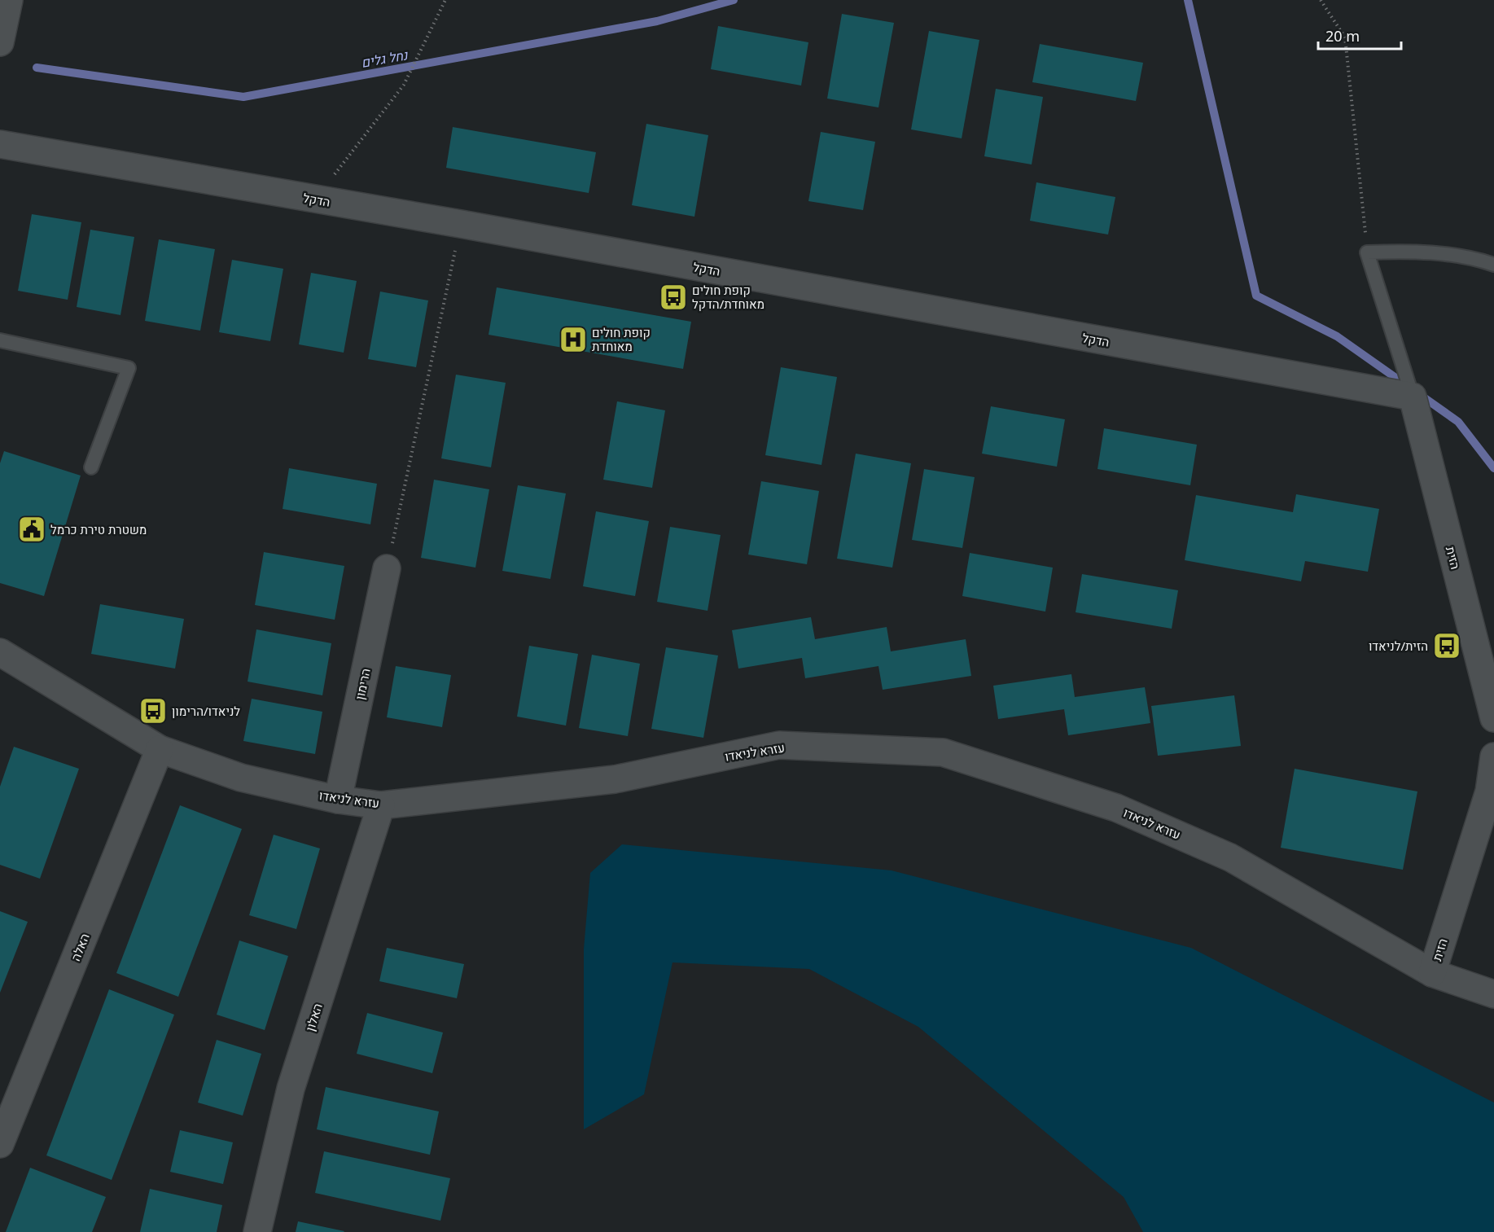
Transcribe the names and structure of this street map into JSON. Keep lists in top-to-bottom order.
{
  "streets": {
    "street": [
      "הדקל",
      "הזית",
      "הרימון",
      "עזרא לניאדו",
      "האלה",
      "האלון"
    ]
  },
  "crossings": [
    ["הדקל", "הזית"],
    ["הזית", "עזרא לניאדו"],
    ["הרימון", "עזרא לניאדו"],
    ["עזרא לניאדו", "האלה"],
    ["עזרא לניאדו", "האלון"]
  ],
  "water": ["נחל גלים"],
  "places": {
    "bus stop": ["קופת חולים מאוחדת/הדקל", "הזית/לניאדו", "לניאדו/הרימון"],
    "hospital": ["קופת חולים מאוחדת"],
    "public building": ["משטרת טירת כרמל"]
  },
  "scale_bar": "20 m"
}
